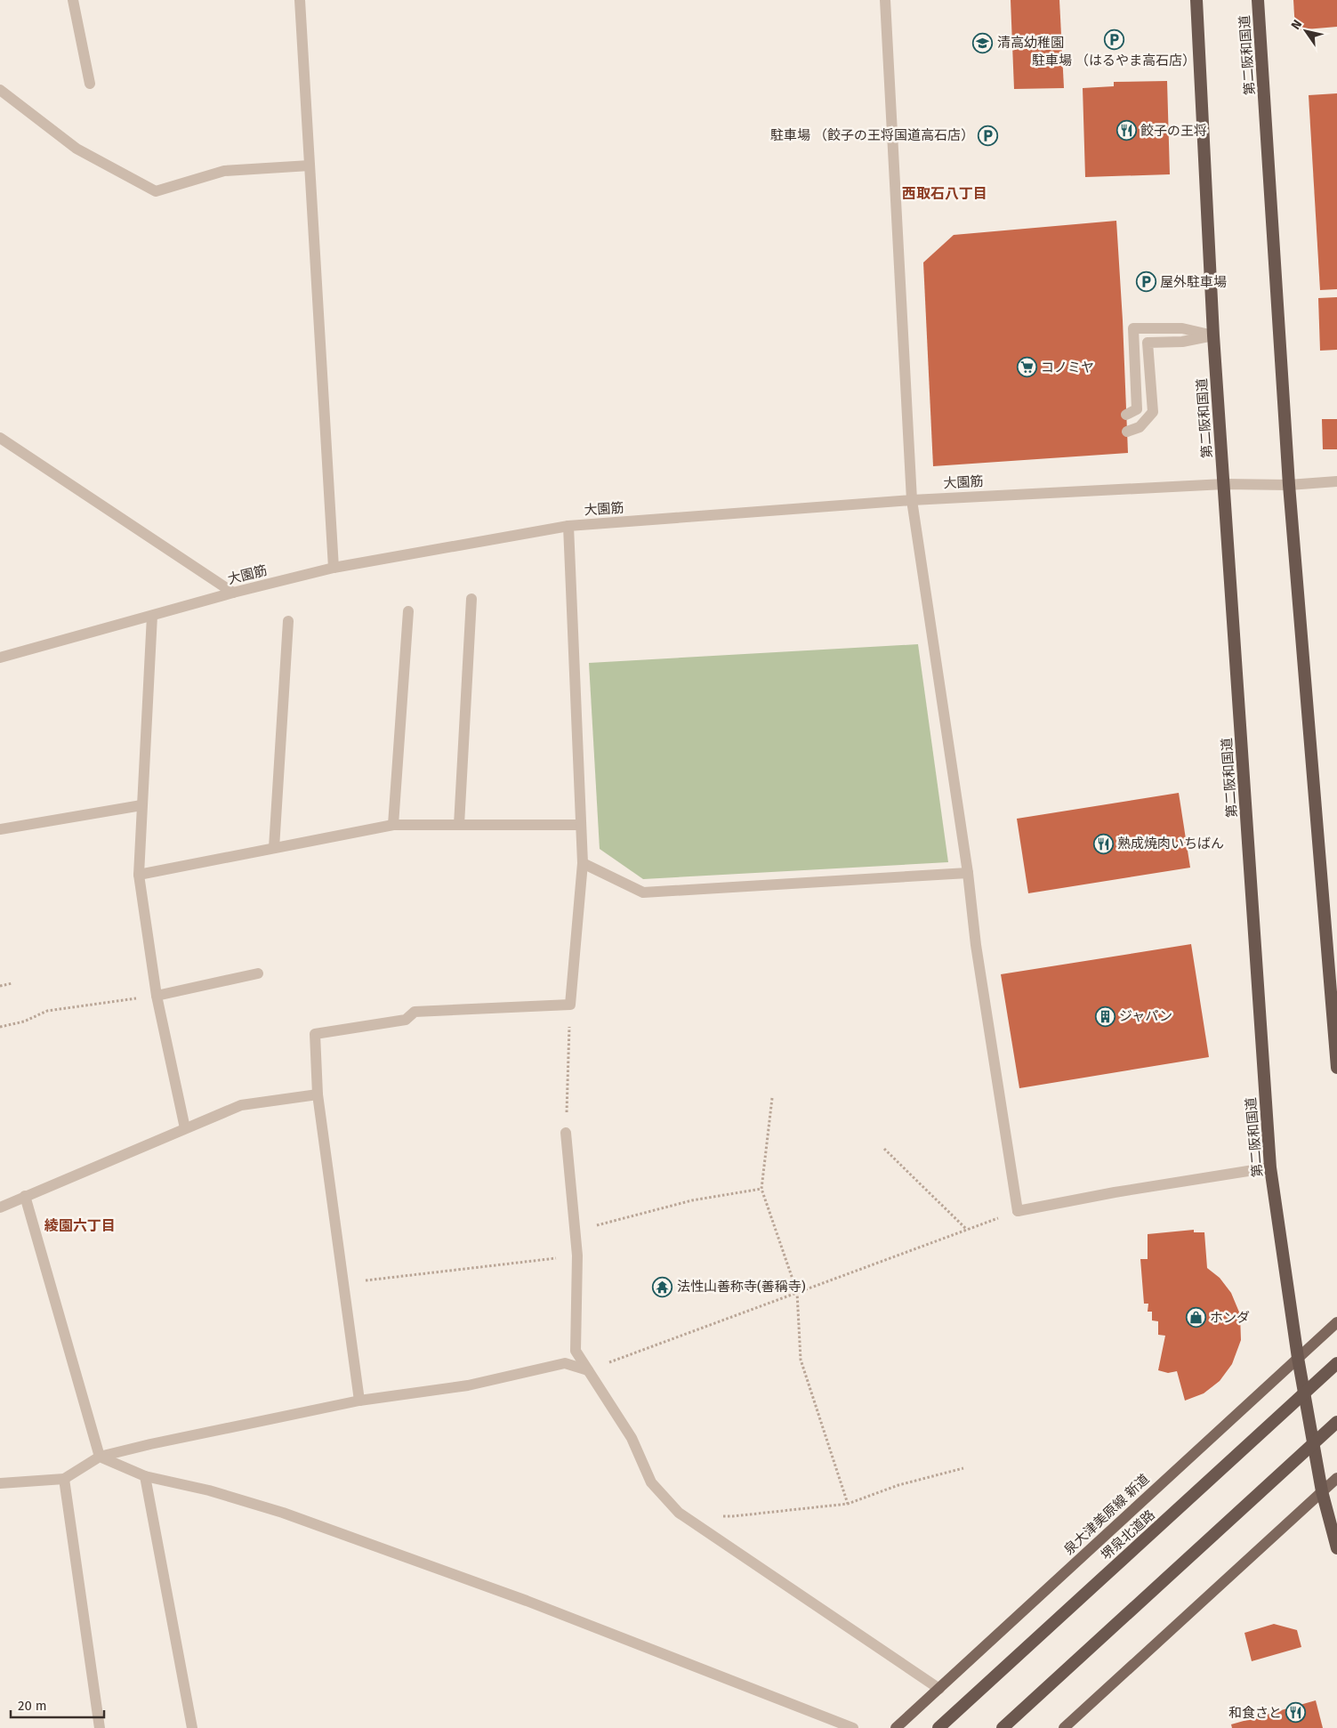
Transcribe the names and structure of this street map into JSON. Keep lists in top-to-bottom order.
{
  "streets": {
    "highway": ["第二阪和国道", "堺泉北道路"],
    "main road": ["泉大津美原線 新道"],
    "street": ["大園筋"]
  },
  "crossings": [
    ["第二阪和国道", "大園筋"],
    ["第二阪和国道", "泉大津美原線 新道"]
  ],
  "districts": ["西取石八丁目", "綾園六丁目"],
  "places": {
    "parking": ["駐車場 （はるやま高石店）", "駐車場 （餃子の王将国道高石店）", "屋外駐車場"],
    "school or university": ["清高幼稚園"],
    "restaurant": ["餃子の王将", "熟成焼肉いちばん", "和食さと"],
    "supermarket": ["コノミヤ"],
    "building": ["ジャパン"],
    "temple": ["法性山善称寺(善稱寺)"],
    "shop": ["ホンダ"]
  },
  "scale_bar": "20 m",
  "north": "top left"
}
